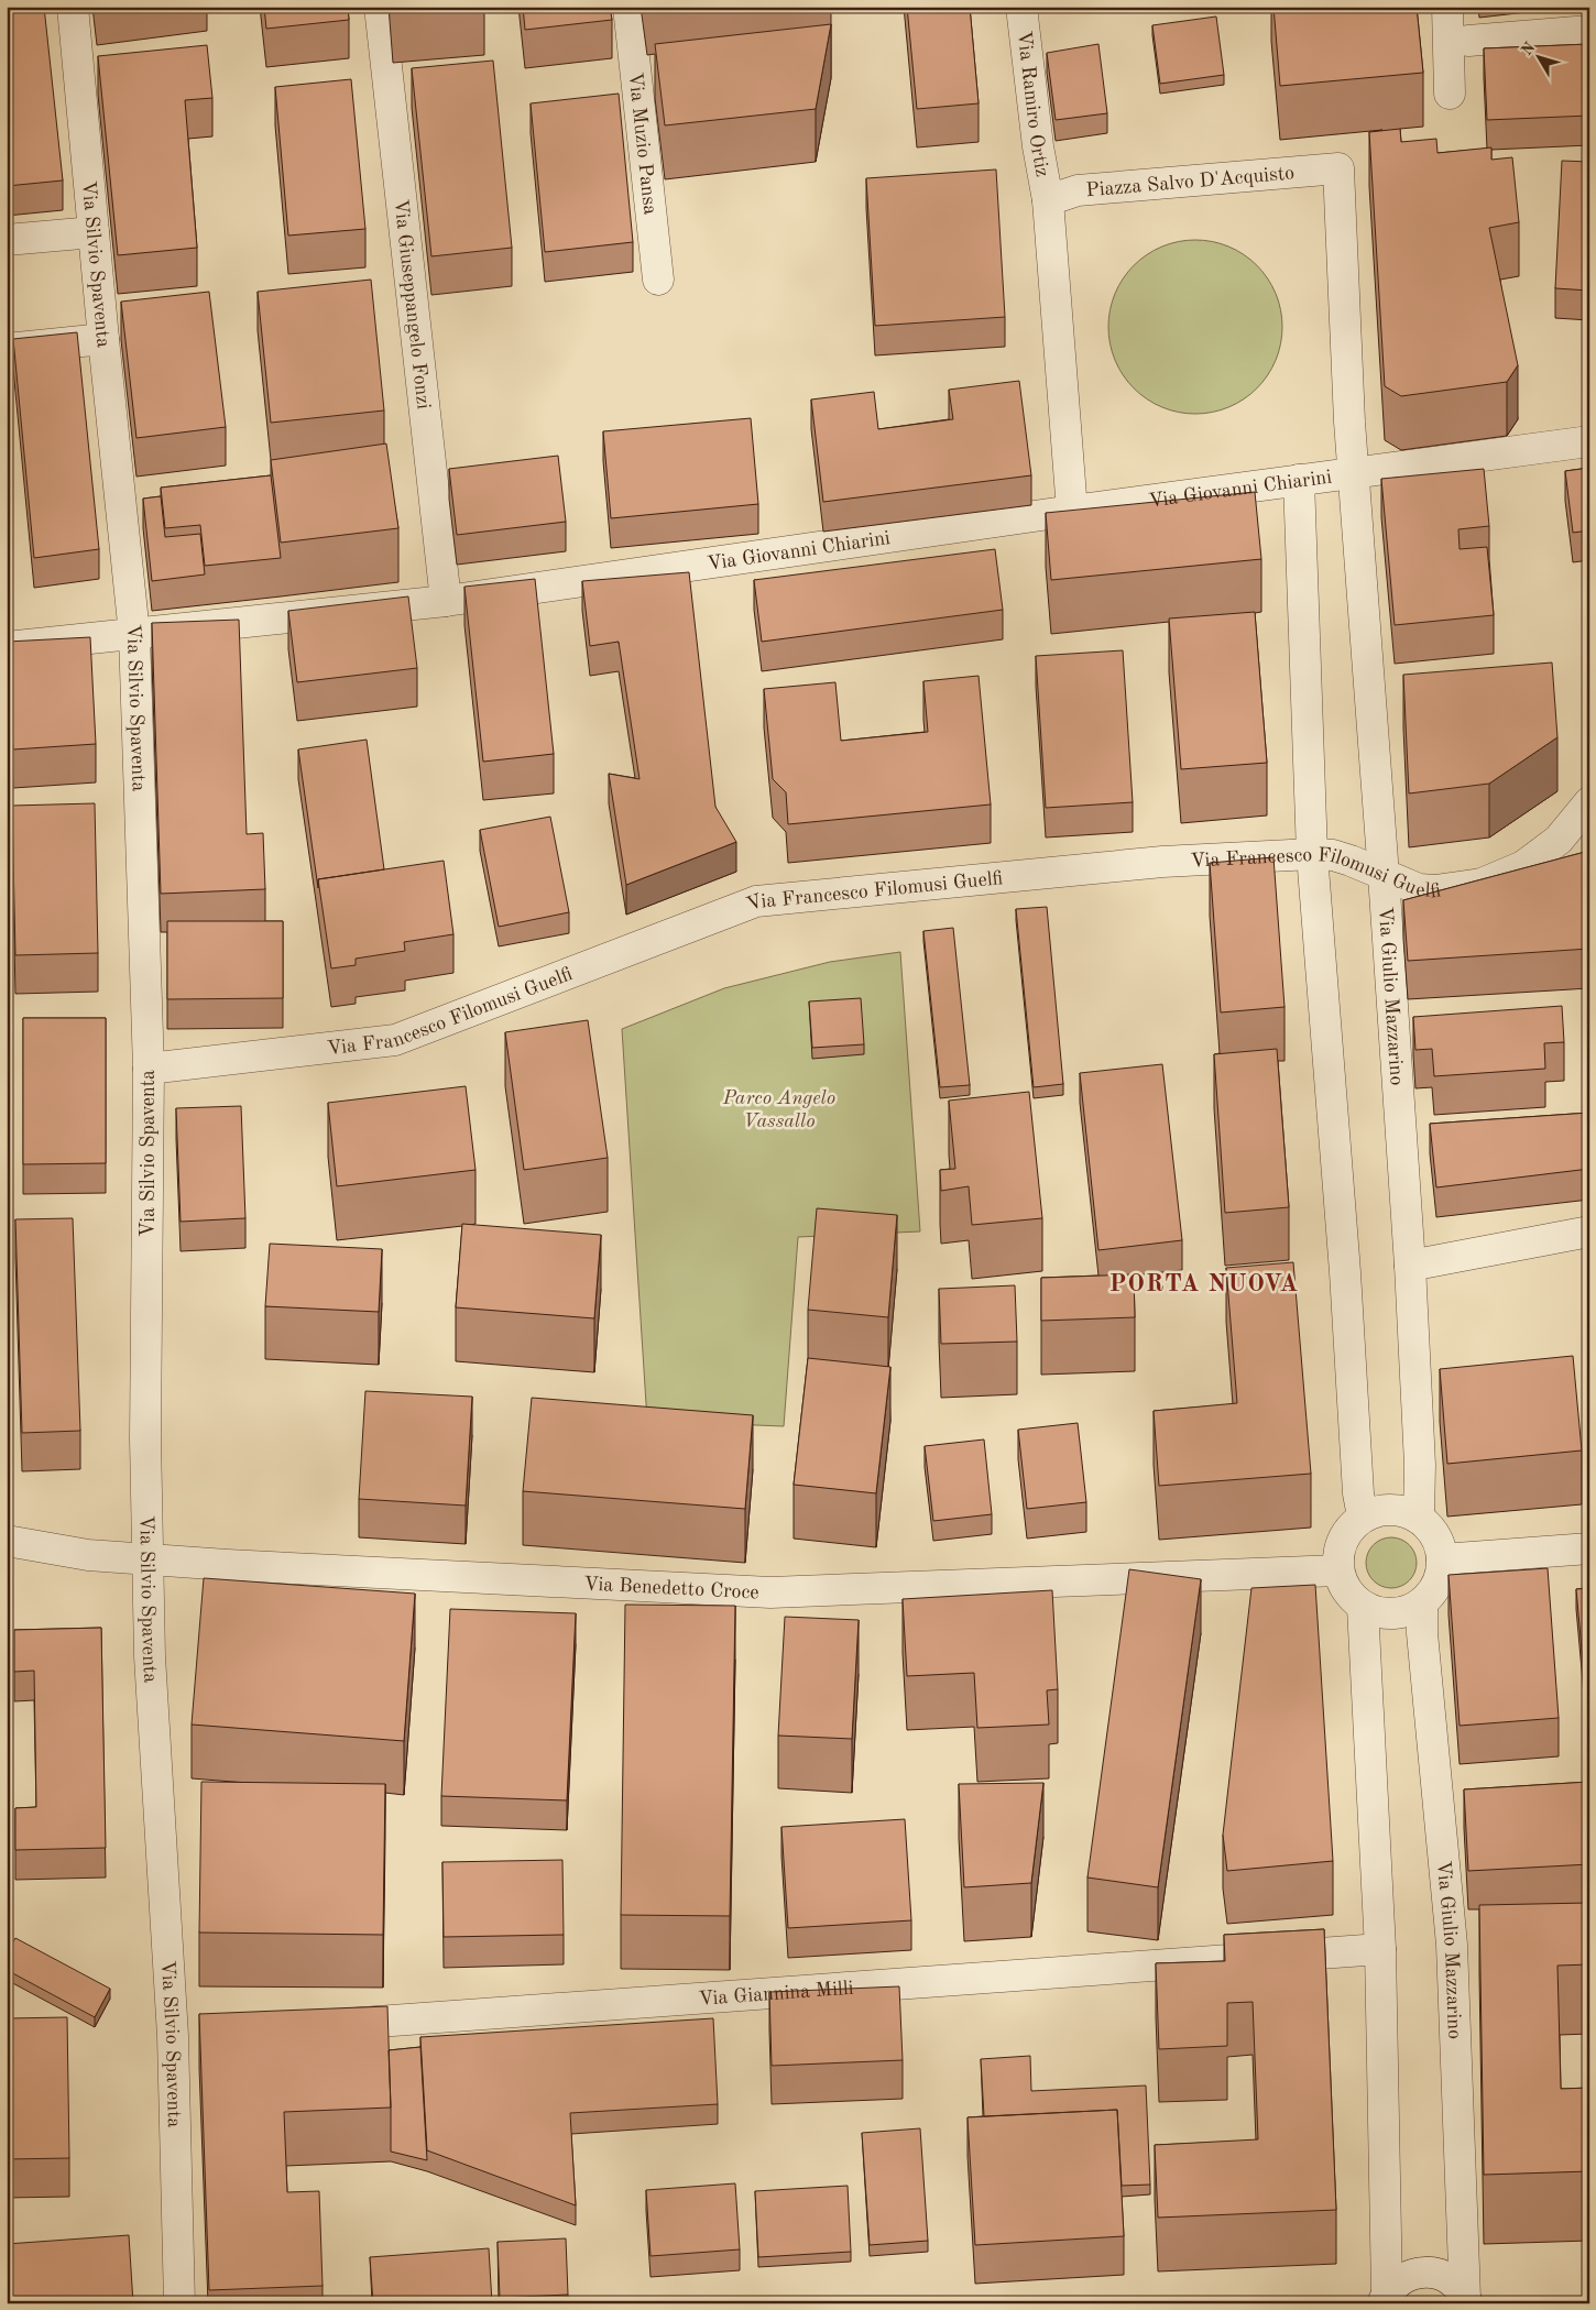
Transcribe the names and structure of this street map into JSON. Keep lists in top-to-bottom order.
{
  "streets": {
    "street": [
      "Via Ramiro Ortiz",
      "Via Muzio Pansa",
      "Piazza Salvo D'Acquisto",
      "Via Silvio Spaventa",
      "Via Giuseppangelo Fonzi",
      "Via Giovanni Chiarini",
      "Via Francesco Filomusi Guelfi",
      "Via Giulio Mazzarino",
      "Via Benedetto Croce",
      "Via Giannina Milli"
    ]
  },
  "crossings": [
    ["Via Ramiro Ortiz", "Piazza Salvo D'Acquisto"],
    ["Piazza Salvo D'Acquisto", "Via Giovanni Chiarini"],
    ["Piazza Salvo D'Acquisto", "Via Giulio Mazzarino"],
    ["Via Silvio Spaventa", "Via Giovanni Chiarini"],
    ["Via Silvio Spaventa", "Via Francesco Filomusi Guelfi"],
    ["Via Silvio Spaventa", "Via Benedetto Croce"],
    ["Via Giuseppangelo Fonzi", "Via Giovanni Chiarini"],
    ["Via Giovanni Chiarini", "Via Giulio Mazzarino"],
    ["Via Francesco Filomusi Guelfi", "Via Giulio Mazzarino"],
    ["Via Giulio Mazzarino", "Via Benedetto Croce"]
  ],
  "districts": ["PORTA NUOVA"],
  "parks": ["Parco Angelo Vassallo"],
  "north": "top left"
}
